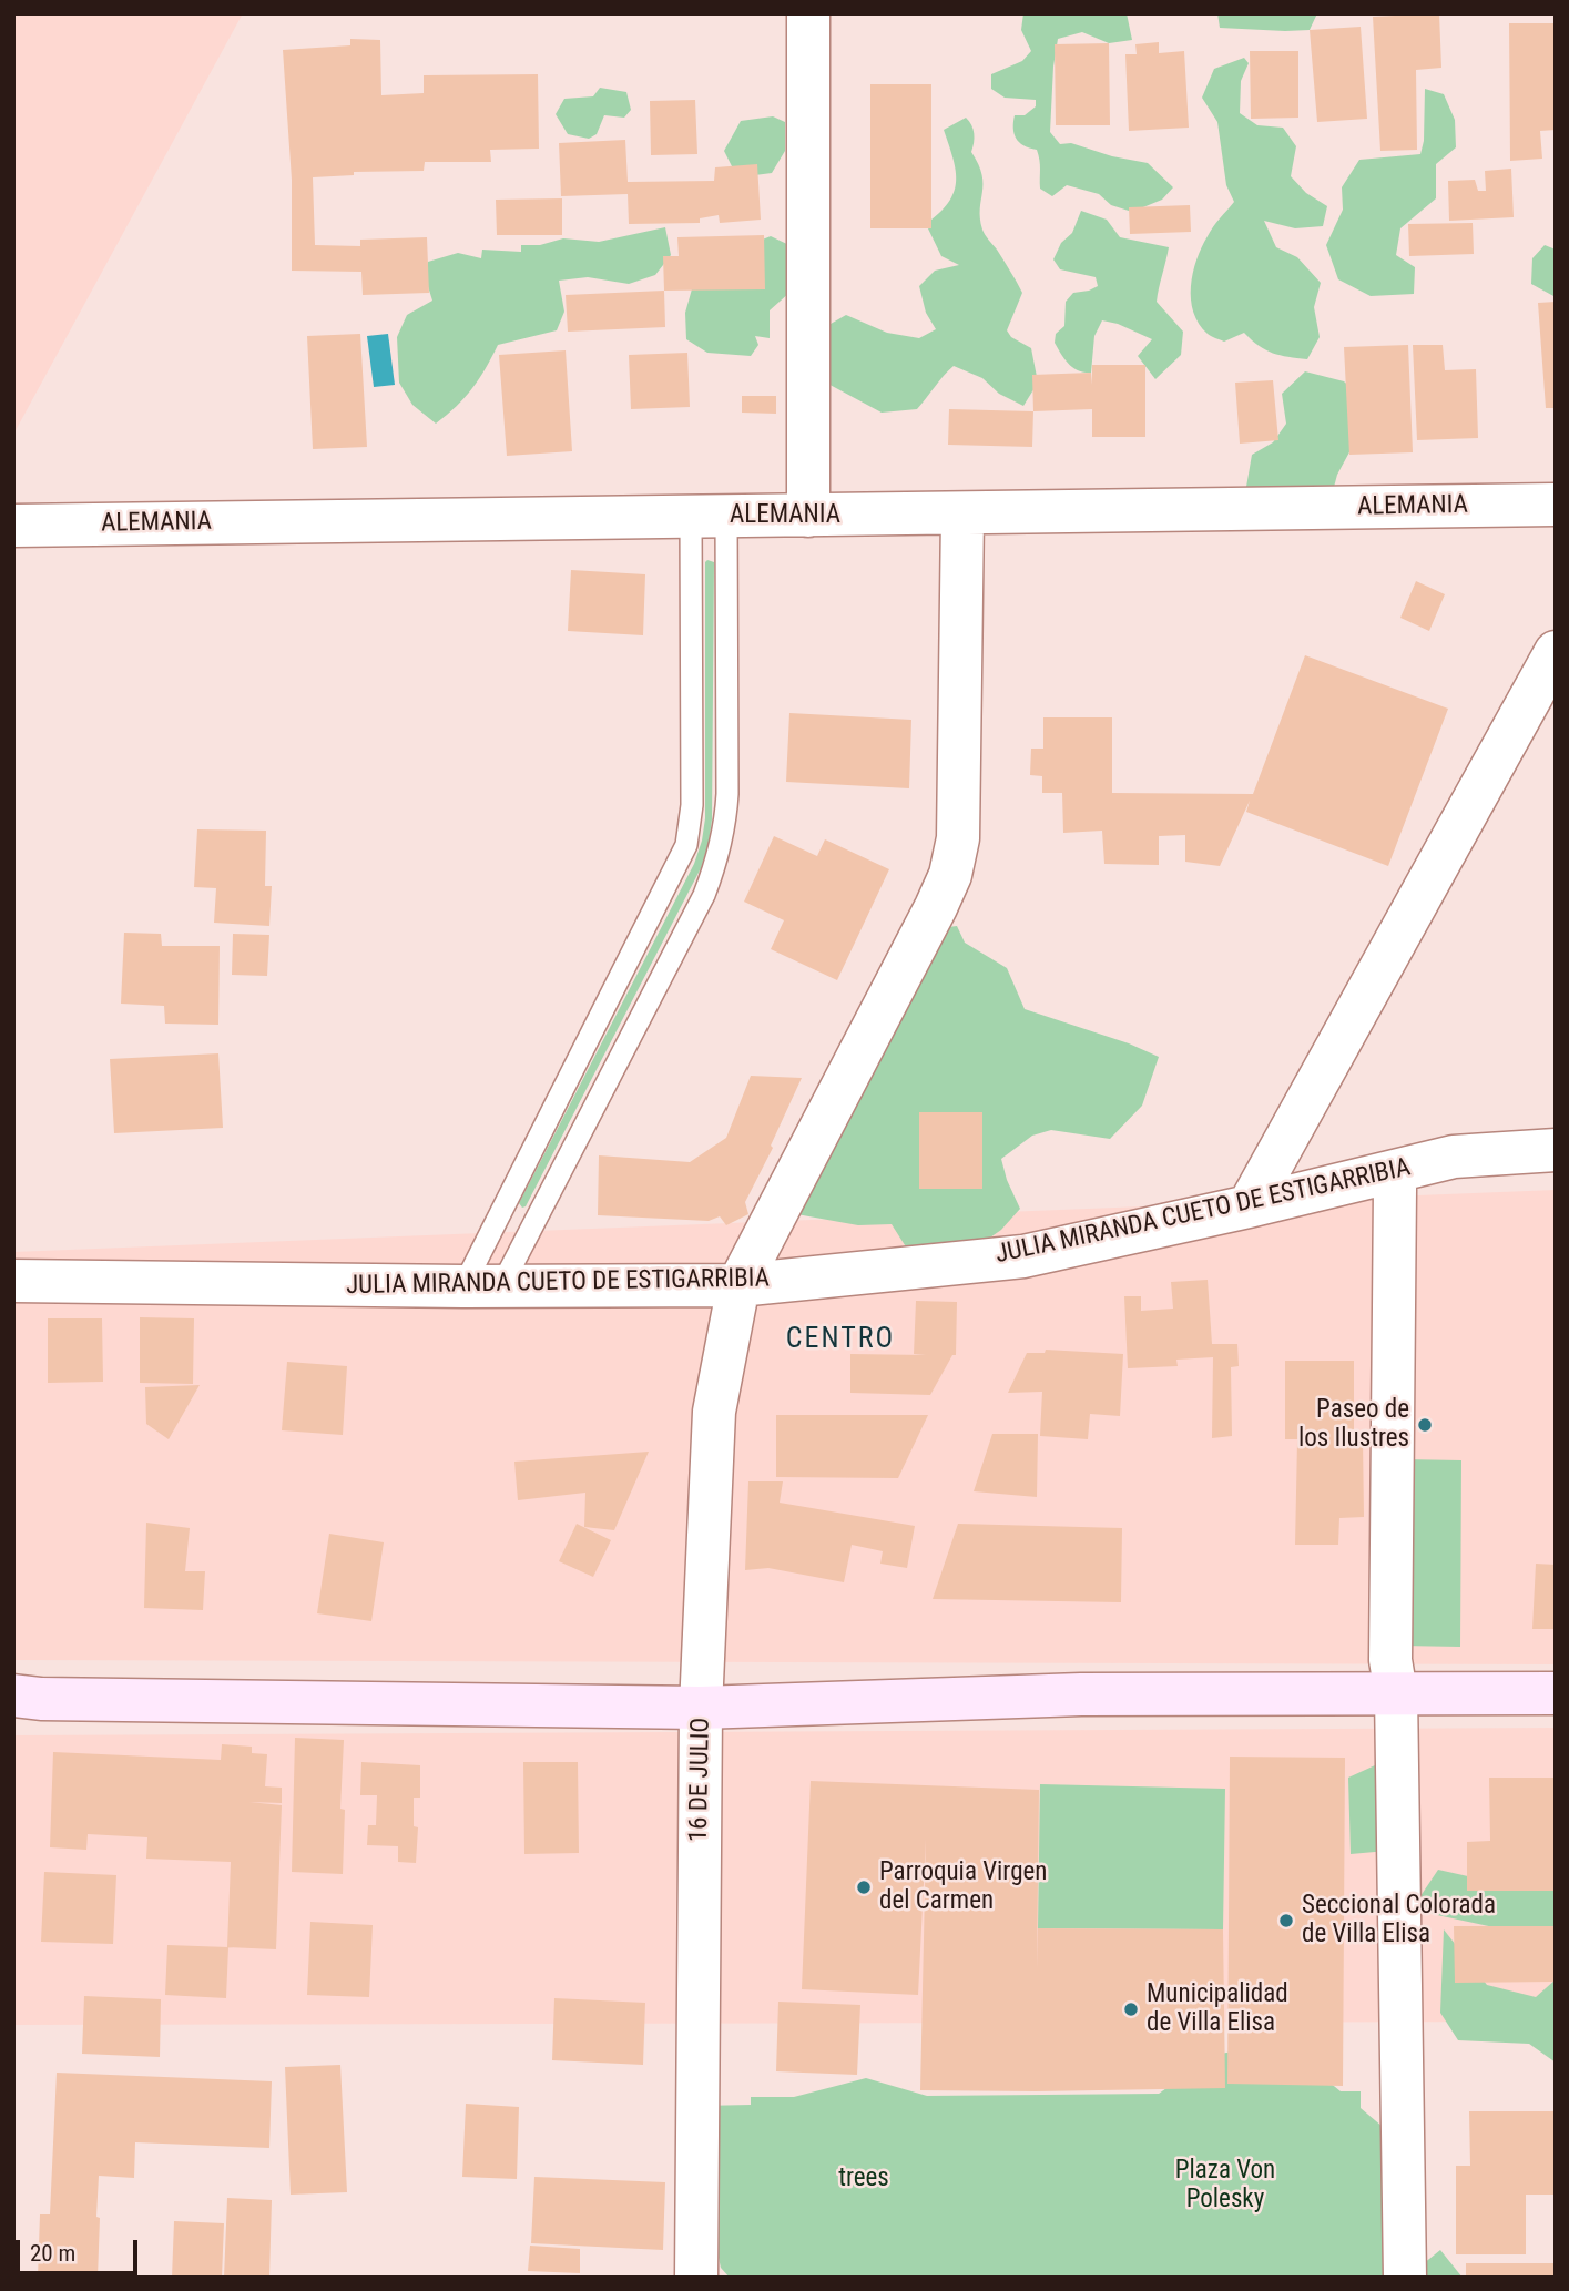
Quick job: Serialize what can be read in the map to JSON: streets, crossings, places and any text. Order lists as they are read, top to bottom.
{
  "streets": {
    "street": ["ALEMANIA", "JULIA MIRANDA CUETO DE ESTIGARRIBIA", "16 DE JULIO"]
  },
  "crossings": [
    ["ALEMANIA", "16 DE JULIO"],
    ["JULIA MIRANDA CUETO DE ESTIGARRIBIA", "16 DE JULIO"]
  ],
  "districts": ["CENTRO"],
  "parks": ["Plaza Von Polesky", "trees"],
  "places": [
    "Paseo de los Ilustres",
    "Parroquia Virgen del Carmen",
    "Seccional Colorada de Villa Elisa",
    "Municipalidad de Villa Elisa"
  ],
  "scale_bar": "20 m"
}
